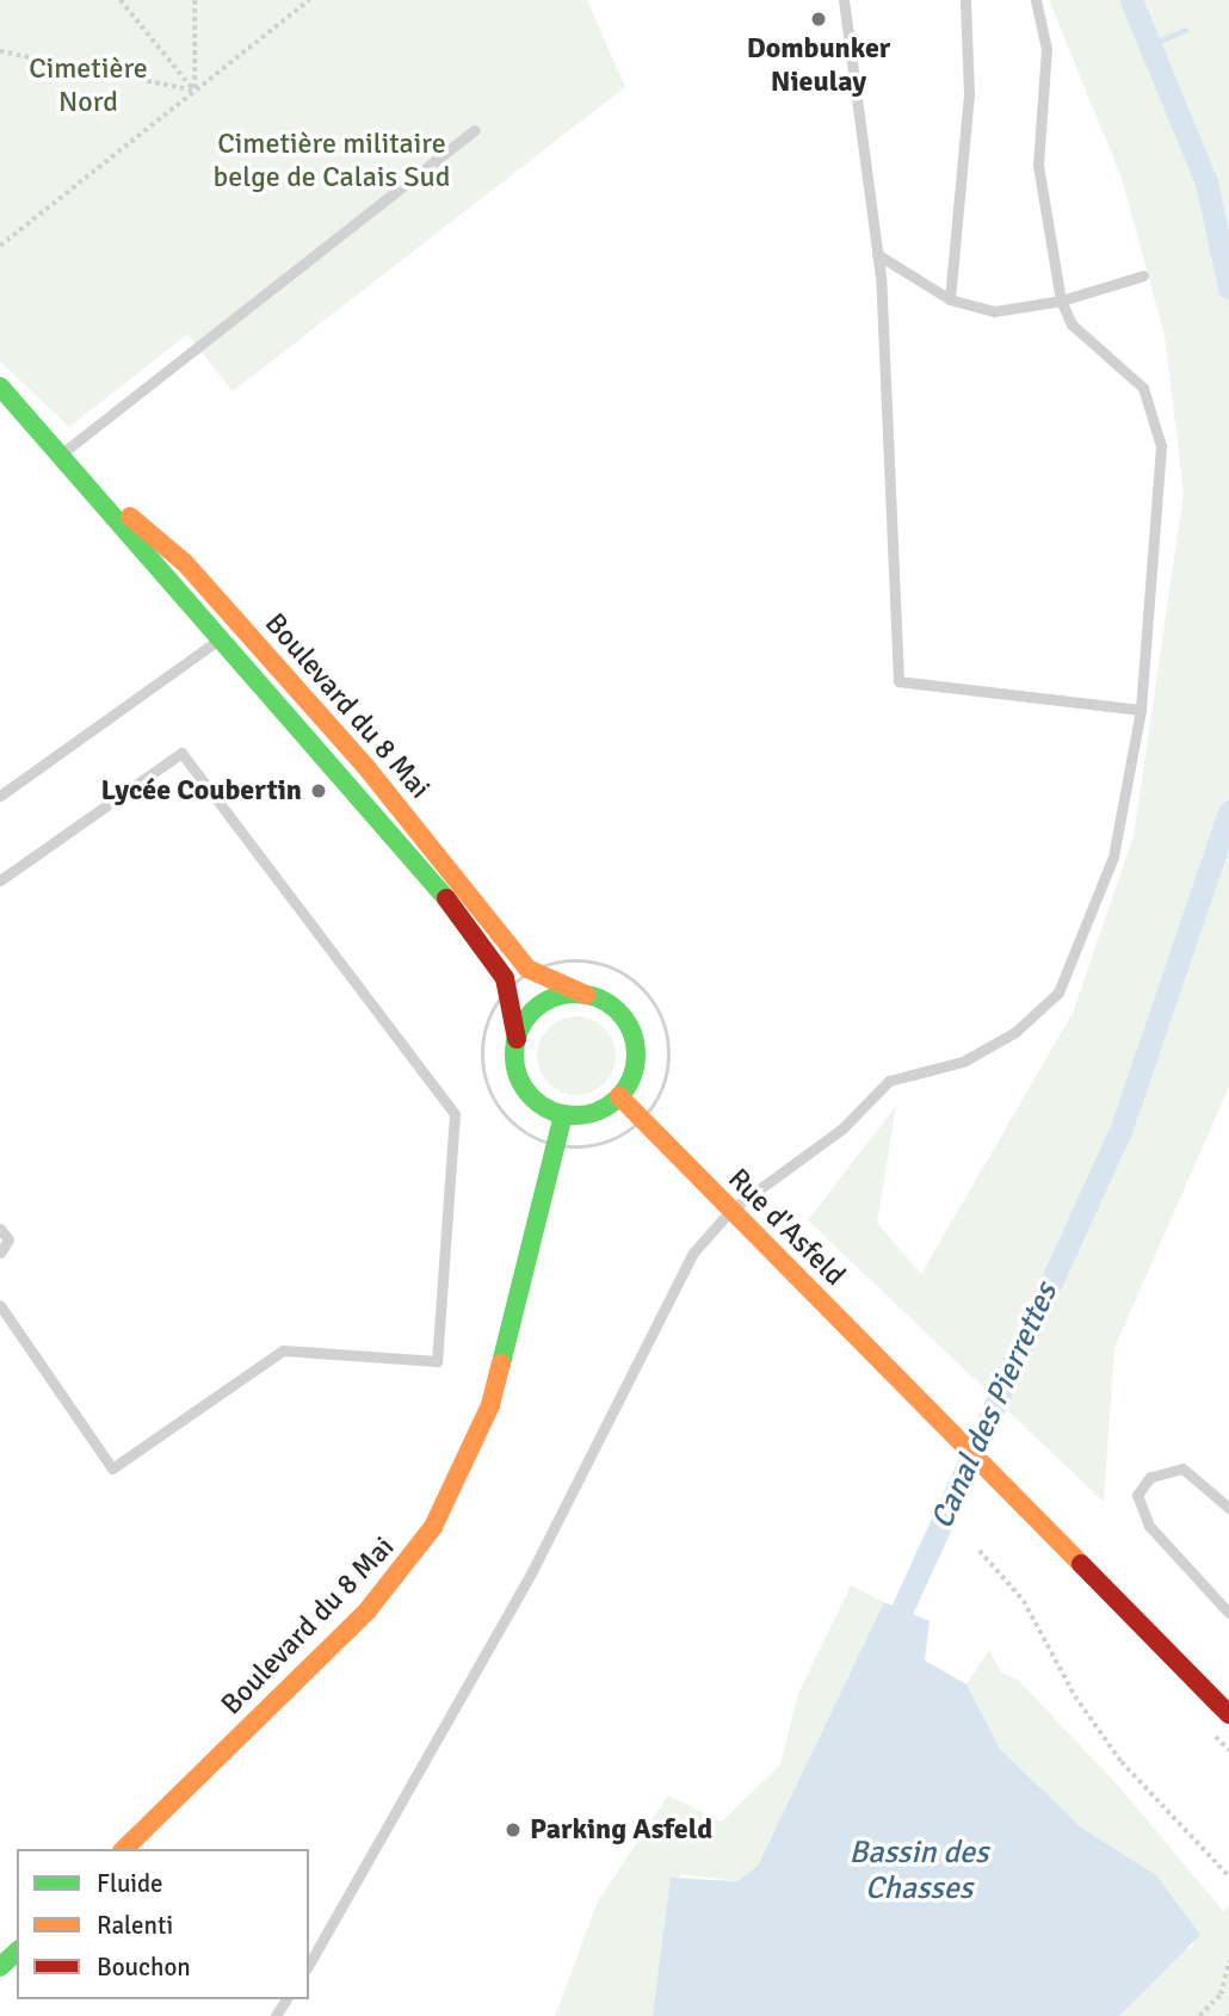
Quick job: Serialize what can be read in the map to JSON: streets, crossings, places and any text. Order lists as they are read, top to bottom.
{
  "streets": {
    "street": ["Boulevard du 8 Mai", "Rue d'Asfeld"]
  },
  "crossings": [
    ["Boulevard du 8 Mai", "Rue d'Asfeld"]
  ],
  "water": ["Canal des Pierrettes", "Bassin des Chasses"],
  "parks": ["Cimetière Nord", "Cimetière militaire belge de Calais Sud"],
  "places": ["Dombunker Nieulay", "Lycée Coubertin", "Parking Asfeld"],
  "legend": ["Fluide", "Ralenti", "Bouchon"]
}
